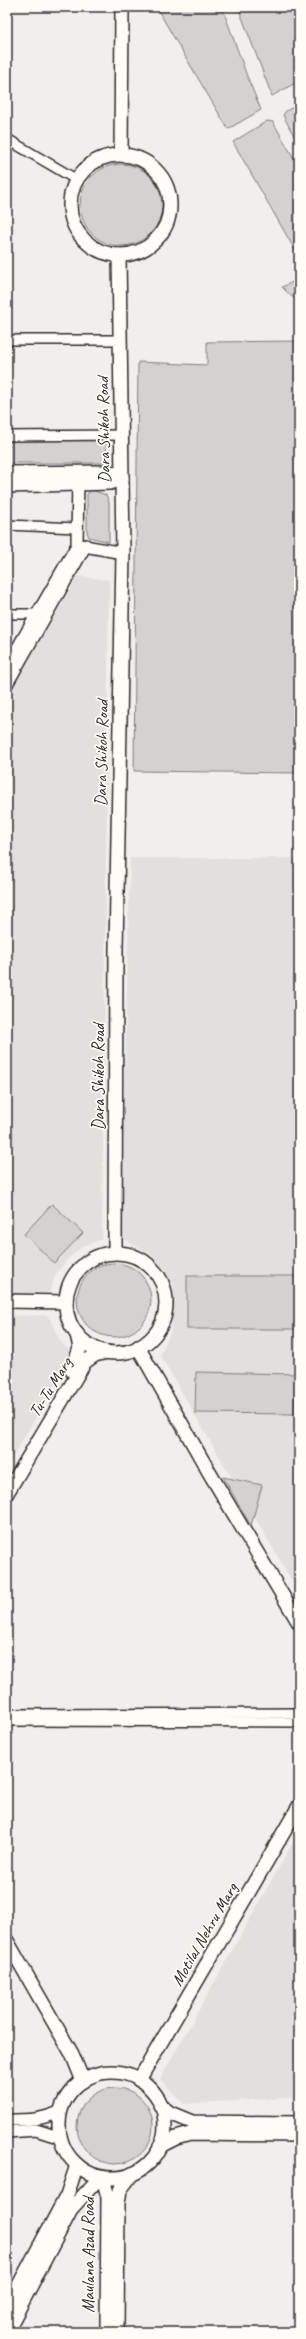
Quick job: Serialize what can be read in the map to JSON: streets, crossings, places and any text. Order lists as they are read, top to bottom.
{
  "streets": {
    "main road": [
      "Dara Shikoh Road",
      "Tu-Tu Marg",
      "Motilal Nehru Marg",
      "Maulana Azad Road"
    ]
  },
  "crossings": [
    ["Dara Shikoh Road", "Tu-Tu Marg"],
    ["Motilal Nehru Marg", "Maulana Azad Road"]
  ]
}
